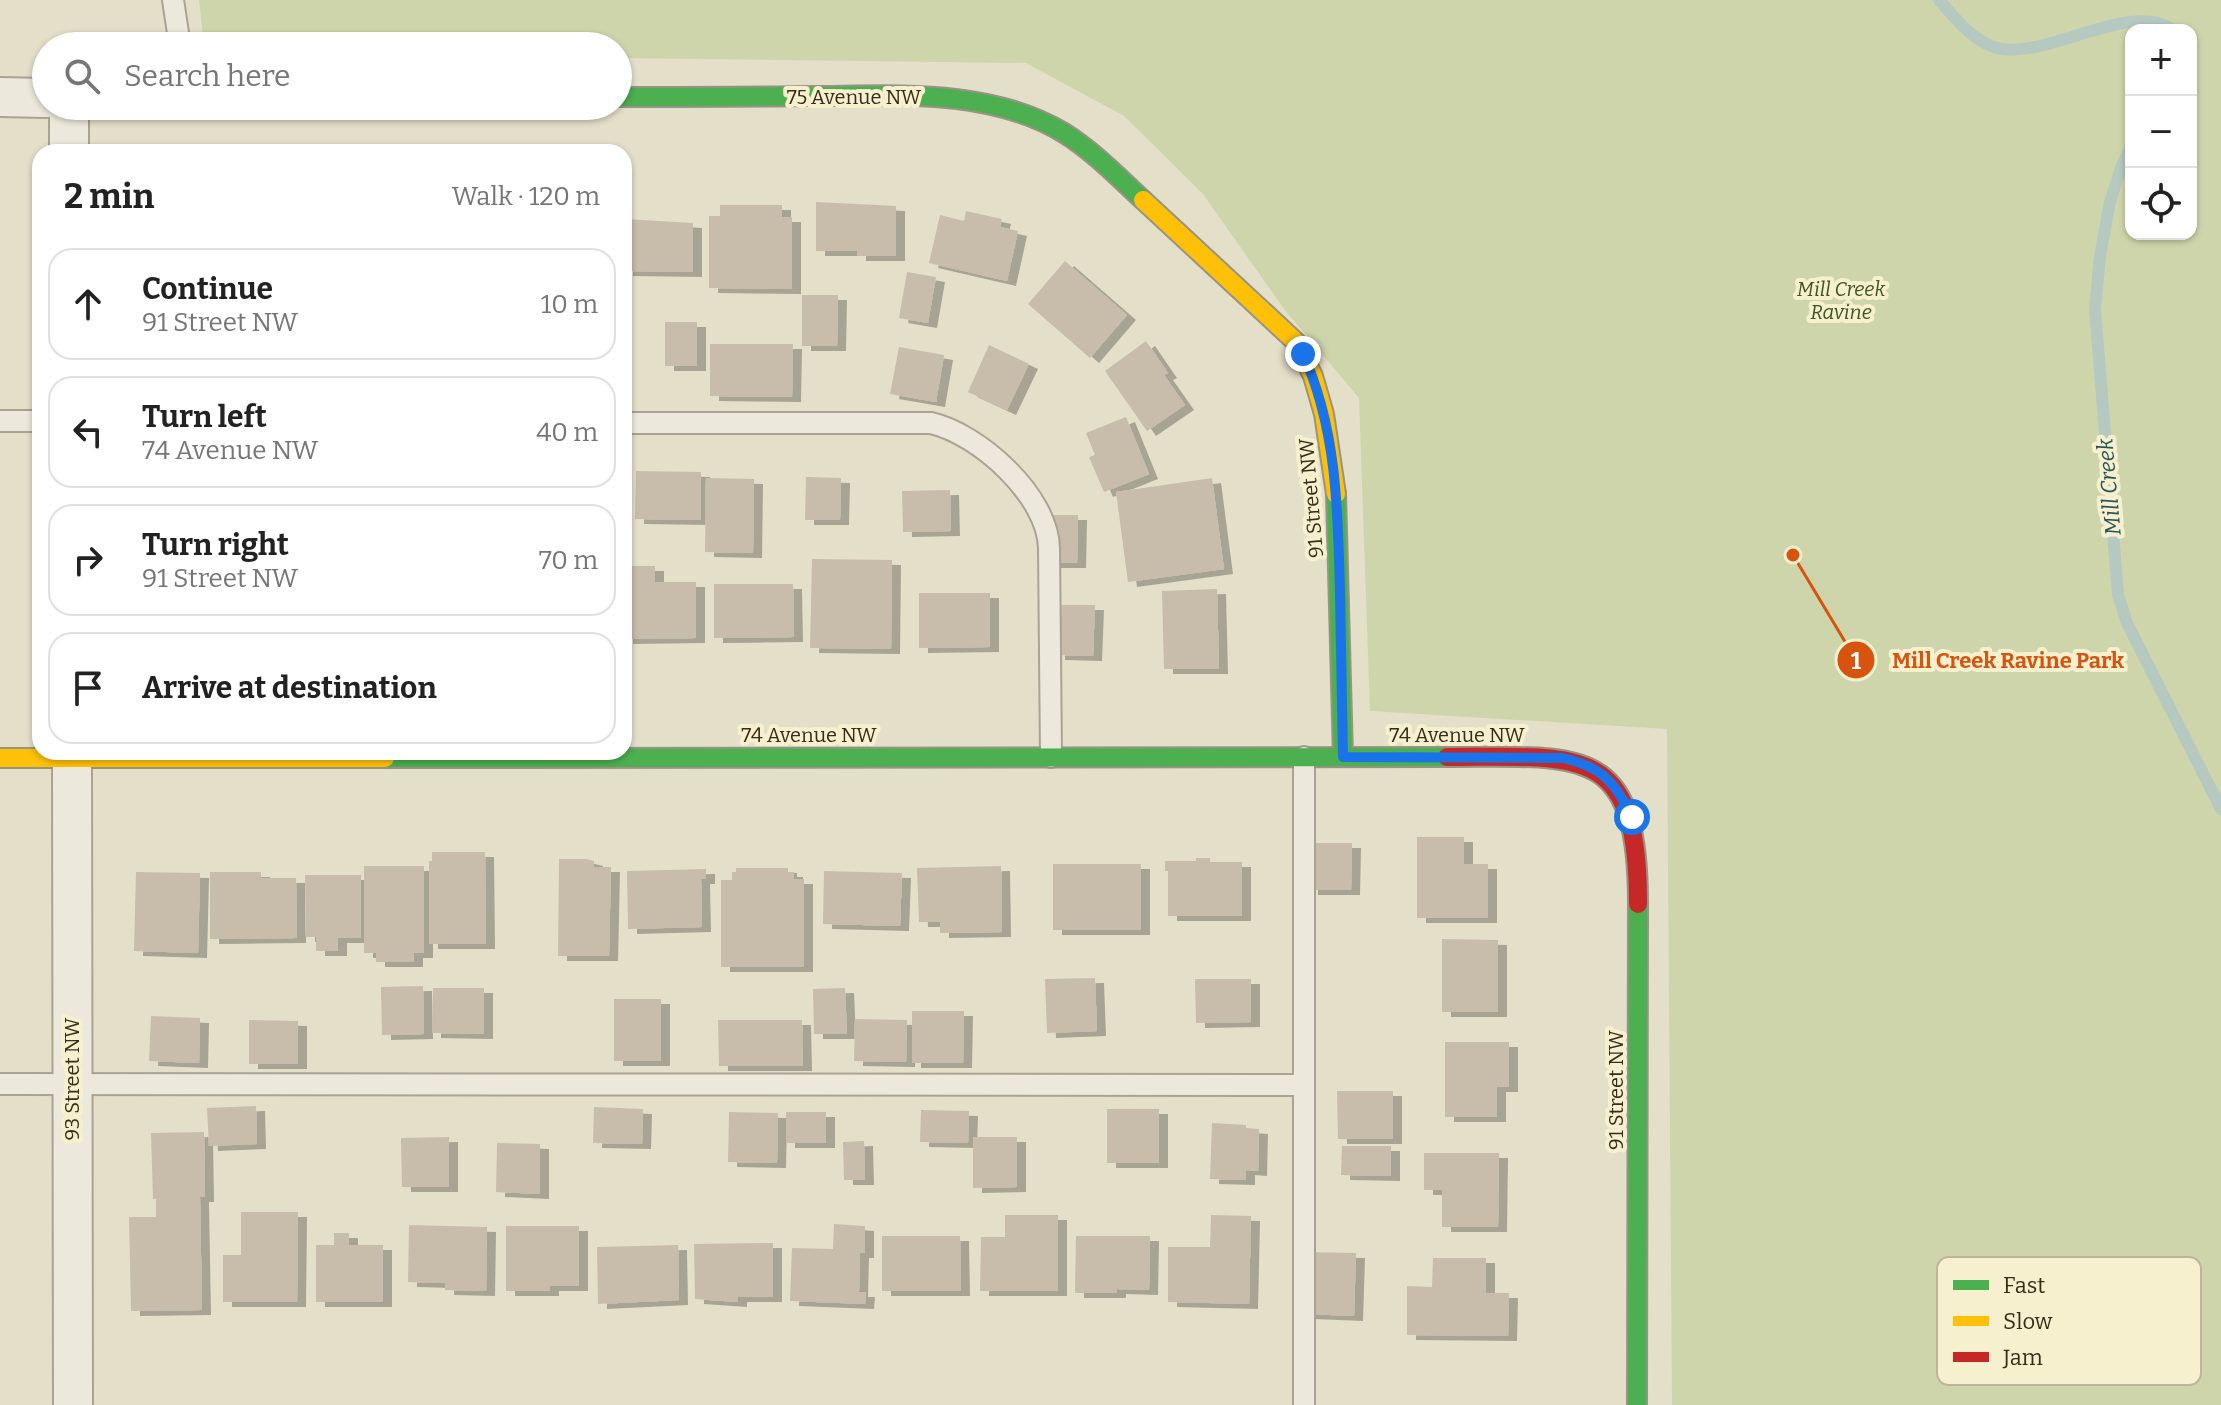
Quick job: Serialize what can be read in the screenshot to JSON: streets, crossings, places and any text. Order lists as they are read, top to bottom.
{
  "streets": {
    "street": [
      "75 Avenue NW",
      "91 Street NW",
      "74 Avenue NW",
      "93 Street NW"
    ]
  },
  "crossings": [
    ["75 Avenue NW", "91 Street NW"],
    ["91 Street NW", "74 Avenue NW"]
  ],
  "water": ["Mill Creek"],
  "parks": ["Mill Creek Ravine"],
  "places": ["Mill Creek Ravine Park"],
  "legend": ["Fast", "Slow", "Jam"],
  "page": {
    "map_buttons": ["+", "−"],
    "search": "Search here",
    "heading": ["2 min", "Walk · 120 m"],
    "list": [
      ["Continue", "91 Street NW", "10 m"],
      ["Turn left", "74 Avenue NW", "40 m"],
      ["Turn right", "91 Street NW", "70 m"],
      "Arrive at destination"
    ]
  }
}
